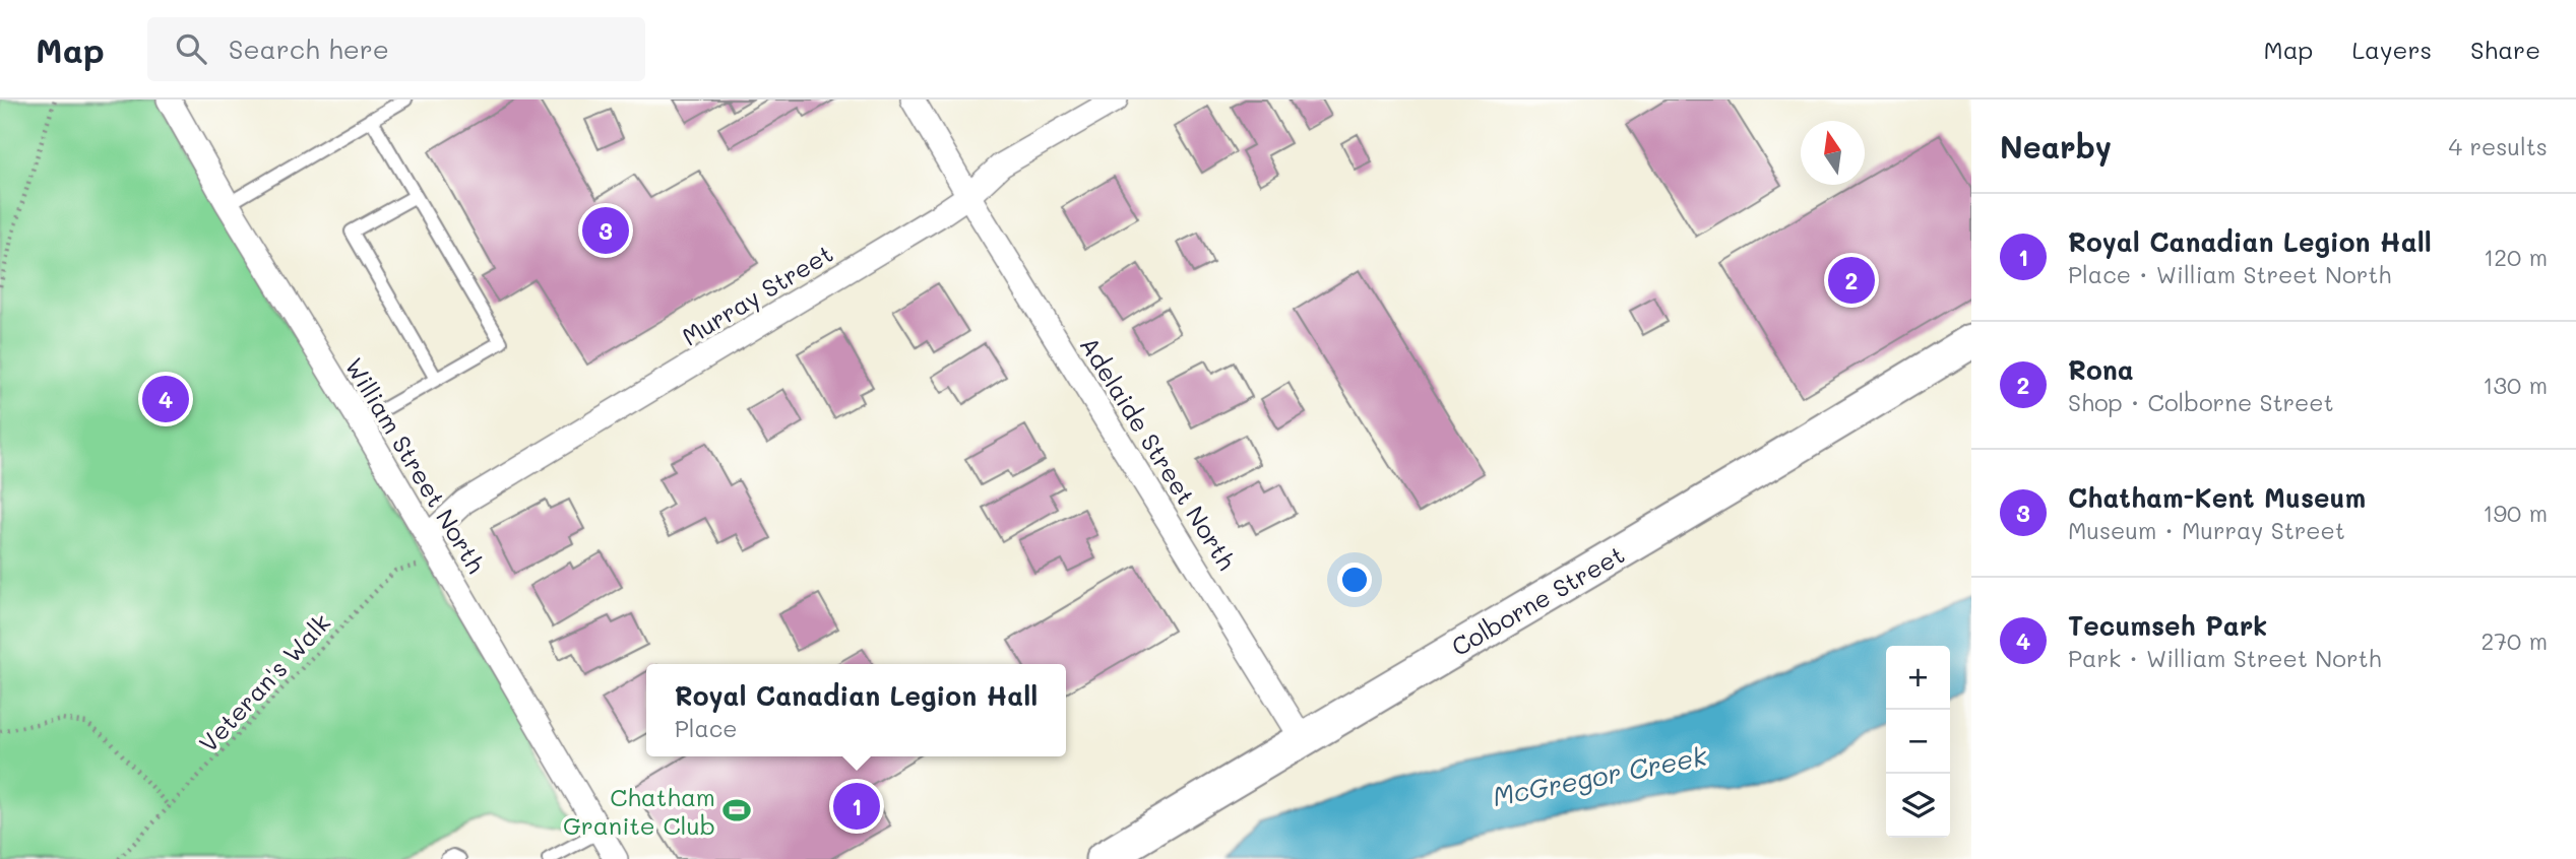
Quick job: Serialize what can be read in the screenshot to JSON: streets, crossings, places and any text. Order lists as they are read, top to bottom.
{
  "streets": {
    "street": [
      "Murray Street",
      "Adelaide Street North",
      "William Street North",
      "Colborne Street"
    ],
    "path": ["Veteran's Walk"]
  },
  "crossings": [
    ["Murray Street", "Adelaide Street North"],
    ["Murray Street", "William Street North"],
    ["Murray Street", "Veteran's Walk"],
    ["Adelaide Street North", "Colborne Street"],
    ["William Street North", "Veteran's Walk"]
  ],
  "water": ["McGregor Creek"],
  "places": {
    "sports": ["Chatham Granite Club"]
  },
  "north": "top",
  "page": {
    "header": "Map",
    "search": "Search here",
    "nav": ["Map", "Layers", "Share"],
    "heading": ["Nearby", "4 results"],
    "list": [
      {
        "mark": "1",
        "name": "Royal Canadian Legion Hall",
        "note": "Place · William Street North",
        "value": "120 m"
      },
      {
        "mark": "2",
        "name": "Rona",
        "note": "Shop · Colborne Street",
        "value": "130 m"
      },
      {
        "mark": "3",
        "name": "Chatham-Kent Museum",
        "note": "Museum · Murray Street",
        "value": "190 m"
      },
      {
        "mark": "4",
        "name": "Tecumseh Park",
        "note": "Park · William Street North",
        "value": "270 m"
      }
    ],
    "pins": [
      "3",
      "2",
      "4",
      "1"
    ],
    "map_buttons": ["+", "−"],
    "popup": ["Royal Canadian Legion Hall", "Place"]
  }
}
